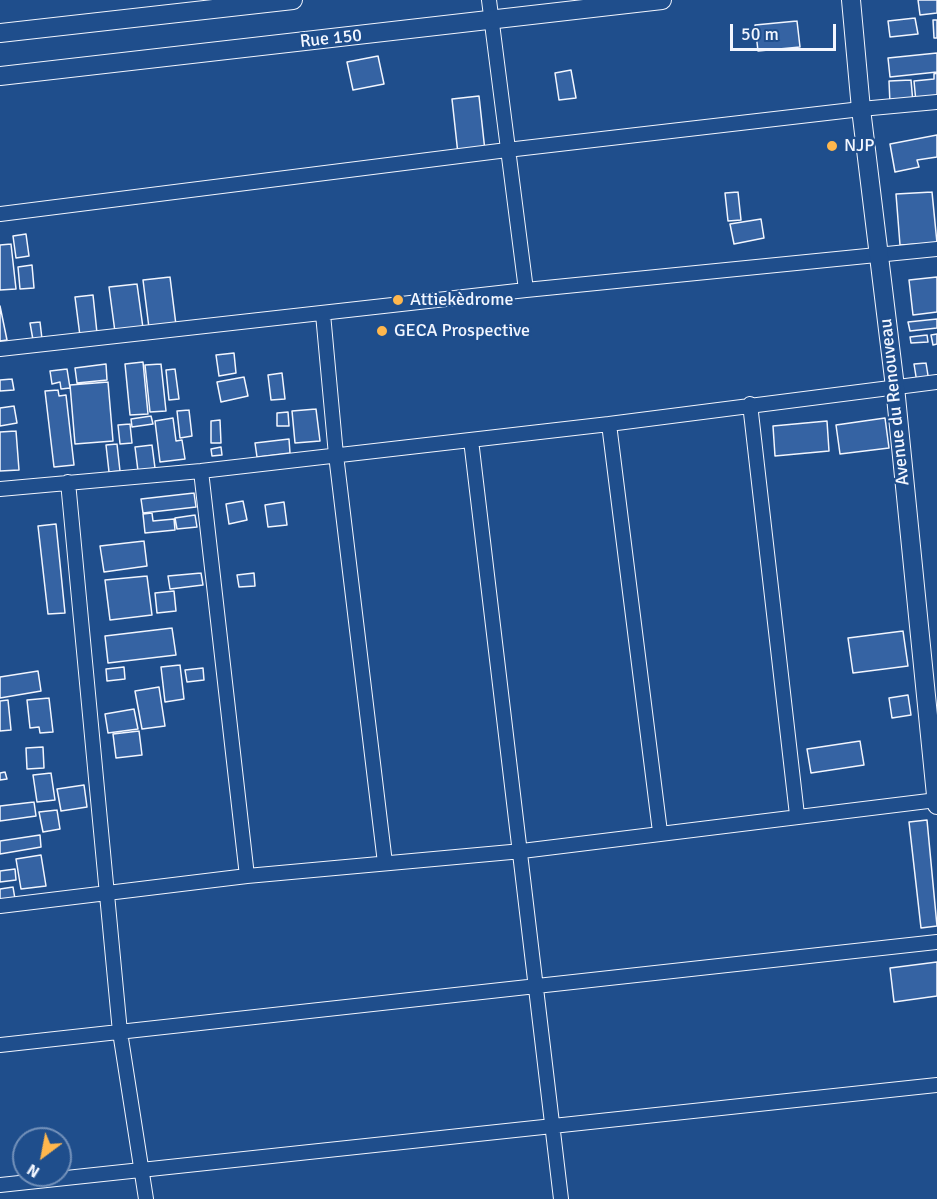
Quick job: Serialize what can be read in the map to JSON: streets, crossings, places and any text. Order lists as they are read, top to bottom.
{
  "streets": {
    "main road": ["Rue 150", "Avenue du Renouveau"]
  },
  "places": ["NJP", "Attiekèdrome", "GECA Prospective"],
  "scale_bar": "50 m",
  "north": "bottom left"
}
